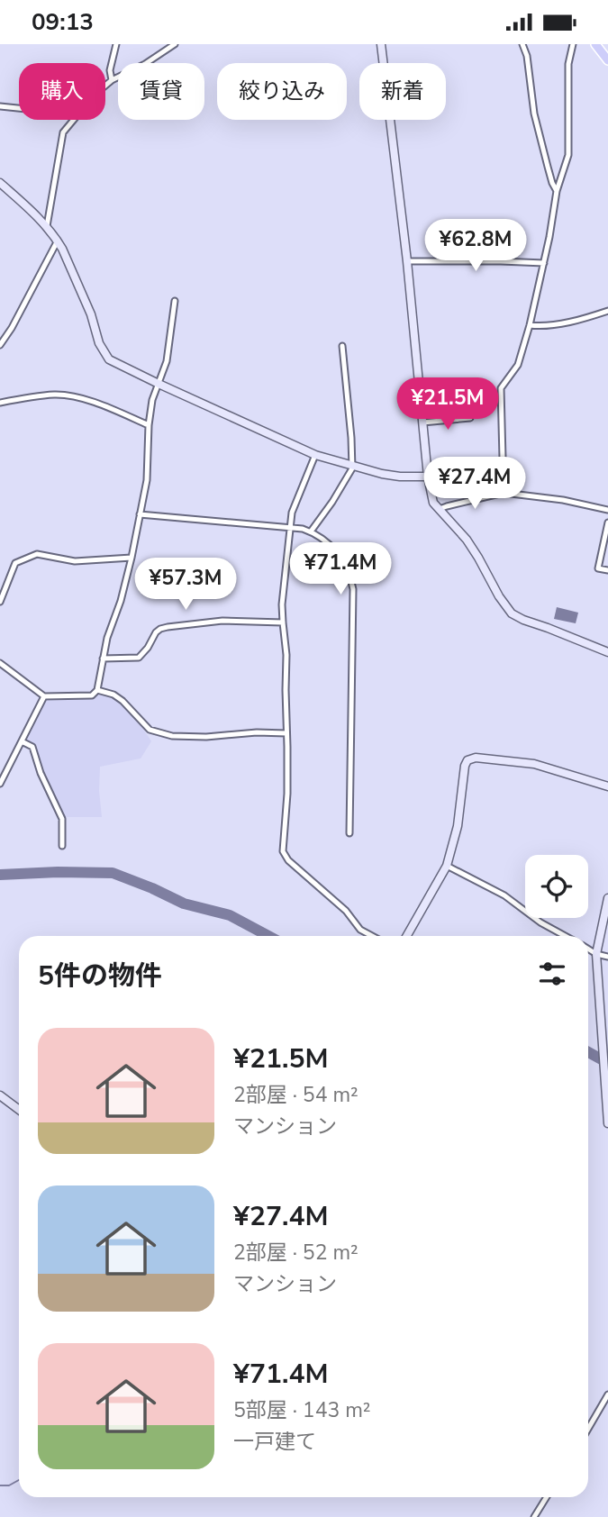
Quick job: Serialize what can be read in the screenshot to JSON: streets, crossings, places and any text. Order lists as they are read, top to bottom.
{
  "page": {
    "status": "09:13",
    "chip": [
      "購入",
      "賃貸",
      "絞り込み",
      "新着"
    ],
    "price": [
      "¥62.8M",
      "¥21.5M",
      "¥27.4M",
      "¥71.4M",
      "¥57.3M"
    ],
    "heading": "5件の物件",
    "list": [
      {
        "name": "¥21.5M",
        "note": "2部屋 · 54 m² · マンション"
      },
      {
        "name": "¥27.4M",
        "note": "2部屋 · 52 m² · マンション"
      },
      {
        "name": "¥71.4M",
        "note": "5部屋 · 143 m² · 一戸建て"
      }
    ]
  }
}
